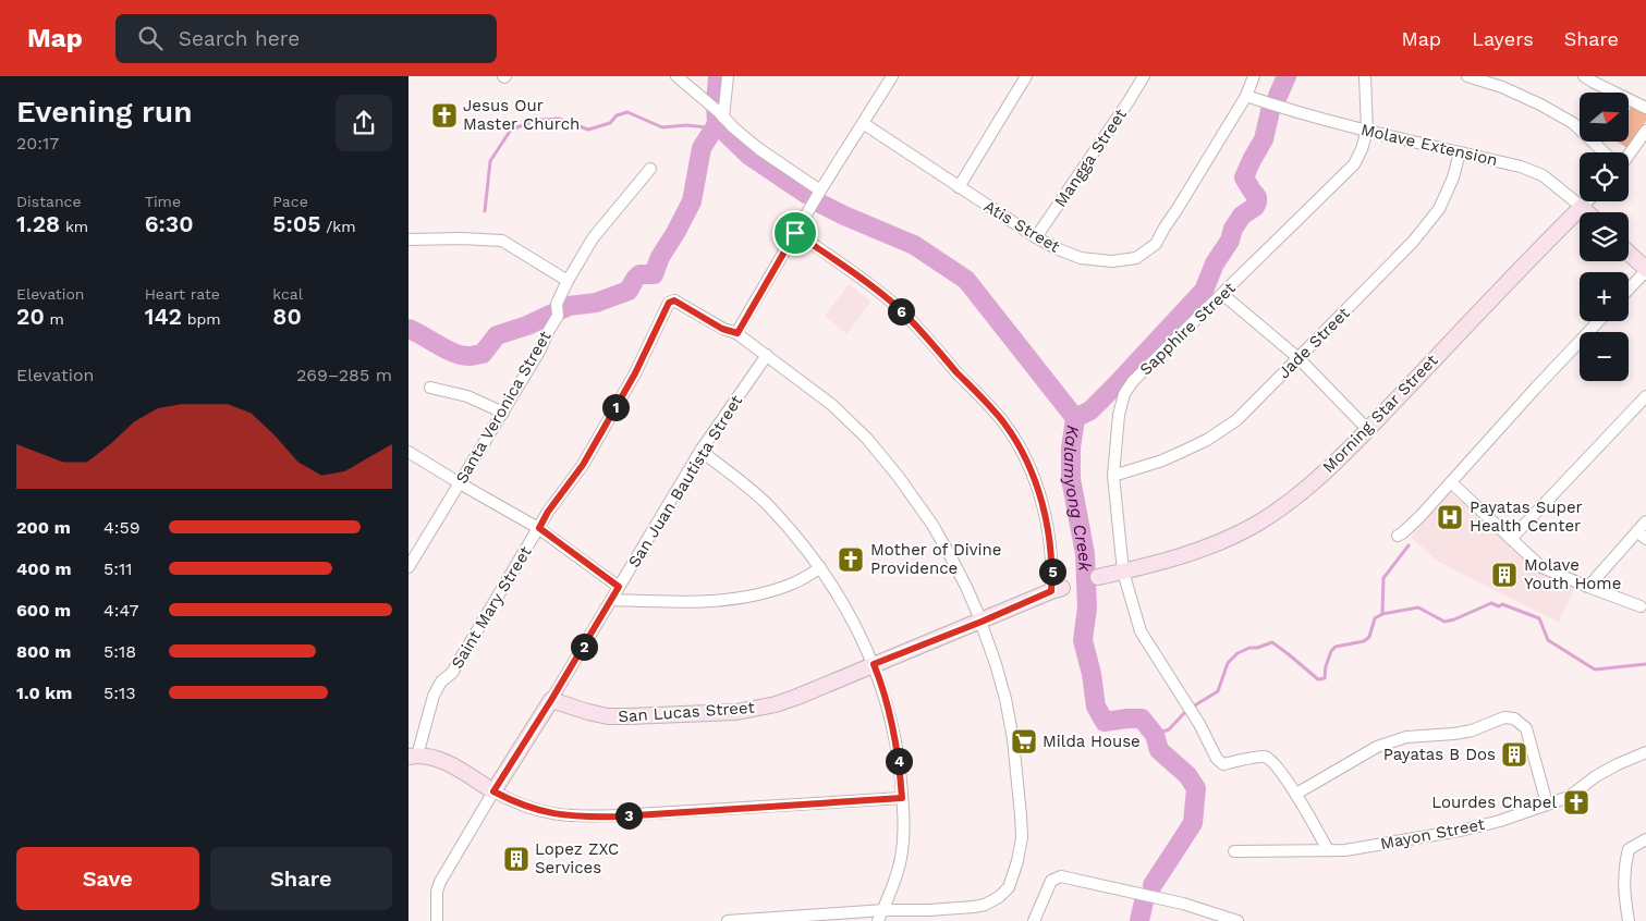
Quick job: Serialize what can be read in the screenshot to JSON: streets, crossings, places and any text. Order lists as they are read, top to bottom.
{
  "streets": {
    "street": [
      "Molave Extension",
      "Mangga Street",
      "Atis Street",
      "Sapphire Street",
      "Jade Street",
      "Santa Veronica Street",
      "Morning Star Street",
      "San Juan Bautista Street",
      "Saint Mary Street",
      "San Lucas Street",
      "Mayon Street"
    ]
  },
  "crossings": [
    ["Molave Extension", "Atis Street"],
    ["Molave Extension", "Sapphire Street"],
    ["Molave Extension", "Jade Street"],
    ["Molave Extension", "Morning Star Street"],
    ["Mangga Street", "Atis Street"],
    ["Sapphire Street", "Jade Street"],
    ["Sapphire Street", "Morning Star Street"],
    ["San Juan Bautista Street", "Saint Mary Street"],
    ["San Juan Bautista Street", "San Lucas Street"],
    ["Saint Mary Street", "San Lucas Street"]
  ],
  "water": ["Kalamyong Creek"],
  "places": {
    "church": ["Jesus Our Master Church", "Mother of Divine Providence", "Lourdes Chapel"],
    "hospital": ["Payatas Super Health Center"],
    "building": ["Molave Youth Home", "Payatas B Dos", "Lopez ZXC Services"],
    "supermarket": ["Milda House"]
  },
  "north": "right",
  "page": {
    "header": "Map",
    "search": "Search here",
    "nav": ["Map", "Layers", "Share"],
    "heading": ["Evening run", "20:17"],
    "map_buttons": ["+", "−"],
    "stats": [
      ["Distance", "1.28 km"],
      ["Time", "6:30"],
      ["Pace", "5:05 /km"],
      ["Elevation", "20 m"],
      ["Heart rate", "142 bpm"],
      ["kcal", "80"]
    ],
    "pins": [
      "6",
      "1",
      "5",
      "2",
      "4",
      "3"
    ],
    "chart": ["Elevation", "269–285 m"],
    "list": [
      {
        "name": "200 m",
        "note": "4:59"
      },
      {
        "name": "400 m",
        "note": "5:11"
      },
      {
        "name": "600 m",
        "note": "4:47"
      },
      {
        "name": "800 m",
        "note": "5:18"
      },
      {
        "name": "1.0 km",
        "note": "5:13"
      }
    ],
    "buttons": ["Save", "Share"]
  }
}
